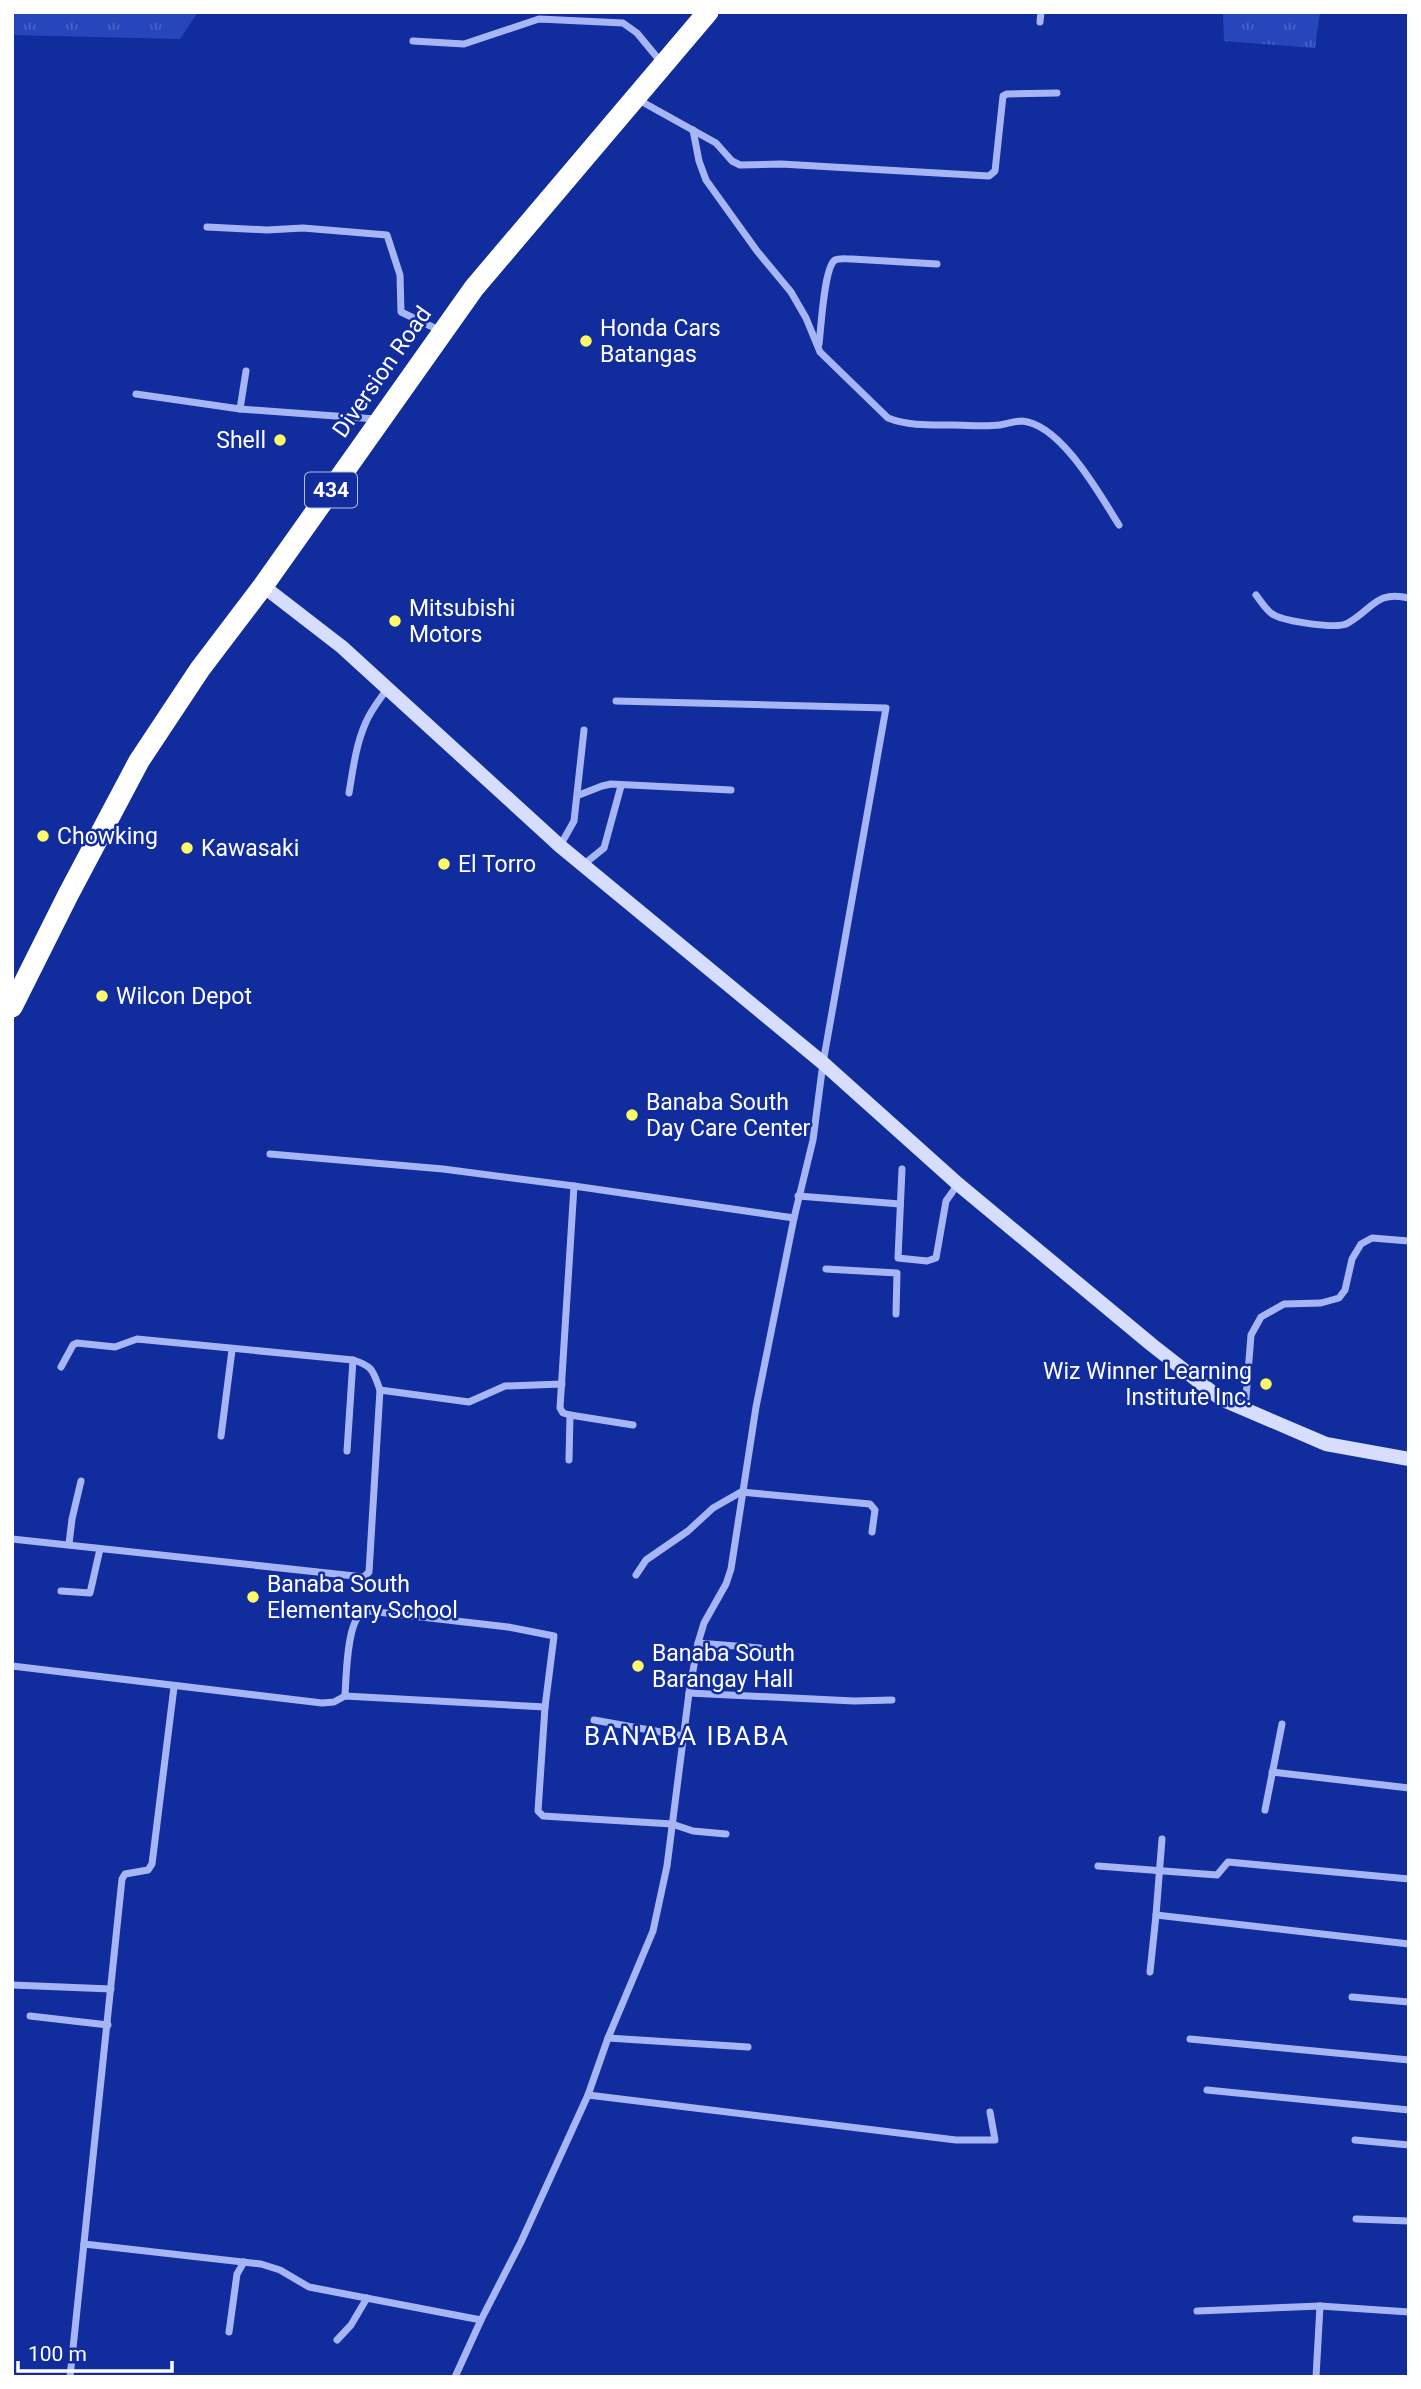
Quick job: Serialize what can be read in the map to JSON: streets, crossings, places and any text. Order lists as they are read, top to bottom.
{
  "streets": {
    "highway": ["Diversion Road", "434"]
  },
  "districts": ["BANABA IBABA"],
  "places": [
    "Honda Cars Batangas",
    "Shell",
    "Mitsubishi Motors",
    "Chowking",
    "Kawasaki",
    "El Torro",
    "Wilcon Depot",
    "Banaba South Day Care Center",
    "Wiz Winner Learning Institute Inc.",
    "Banaba South Elementary School",
    "Banaba South Barangay Hall"
  ],
  "scale_bar": "100 m"
}
